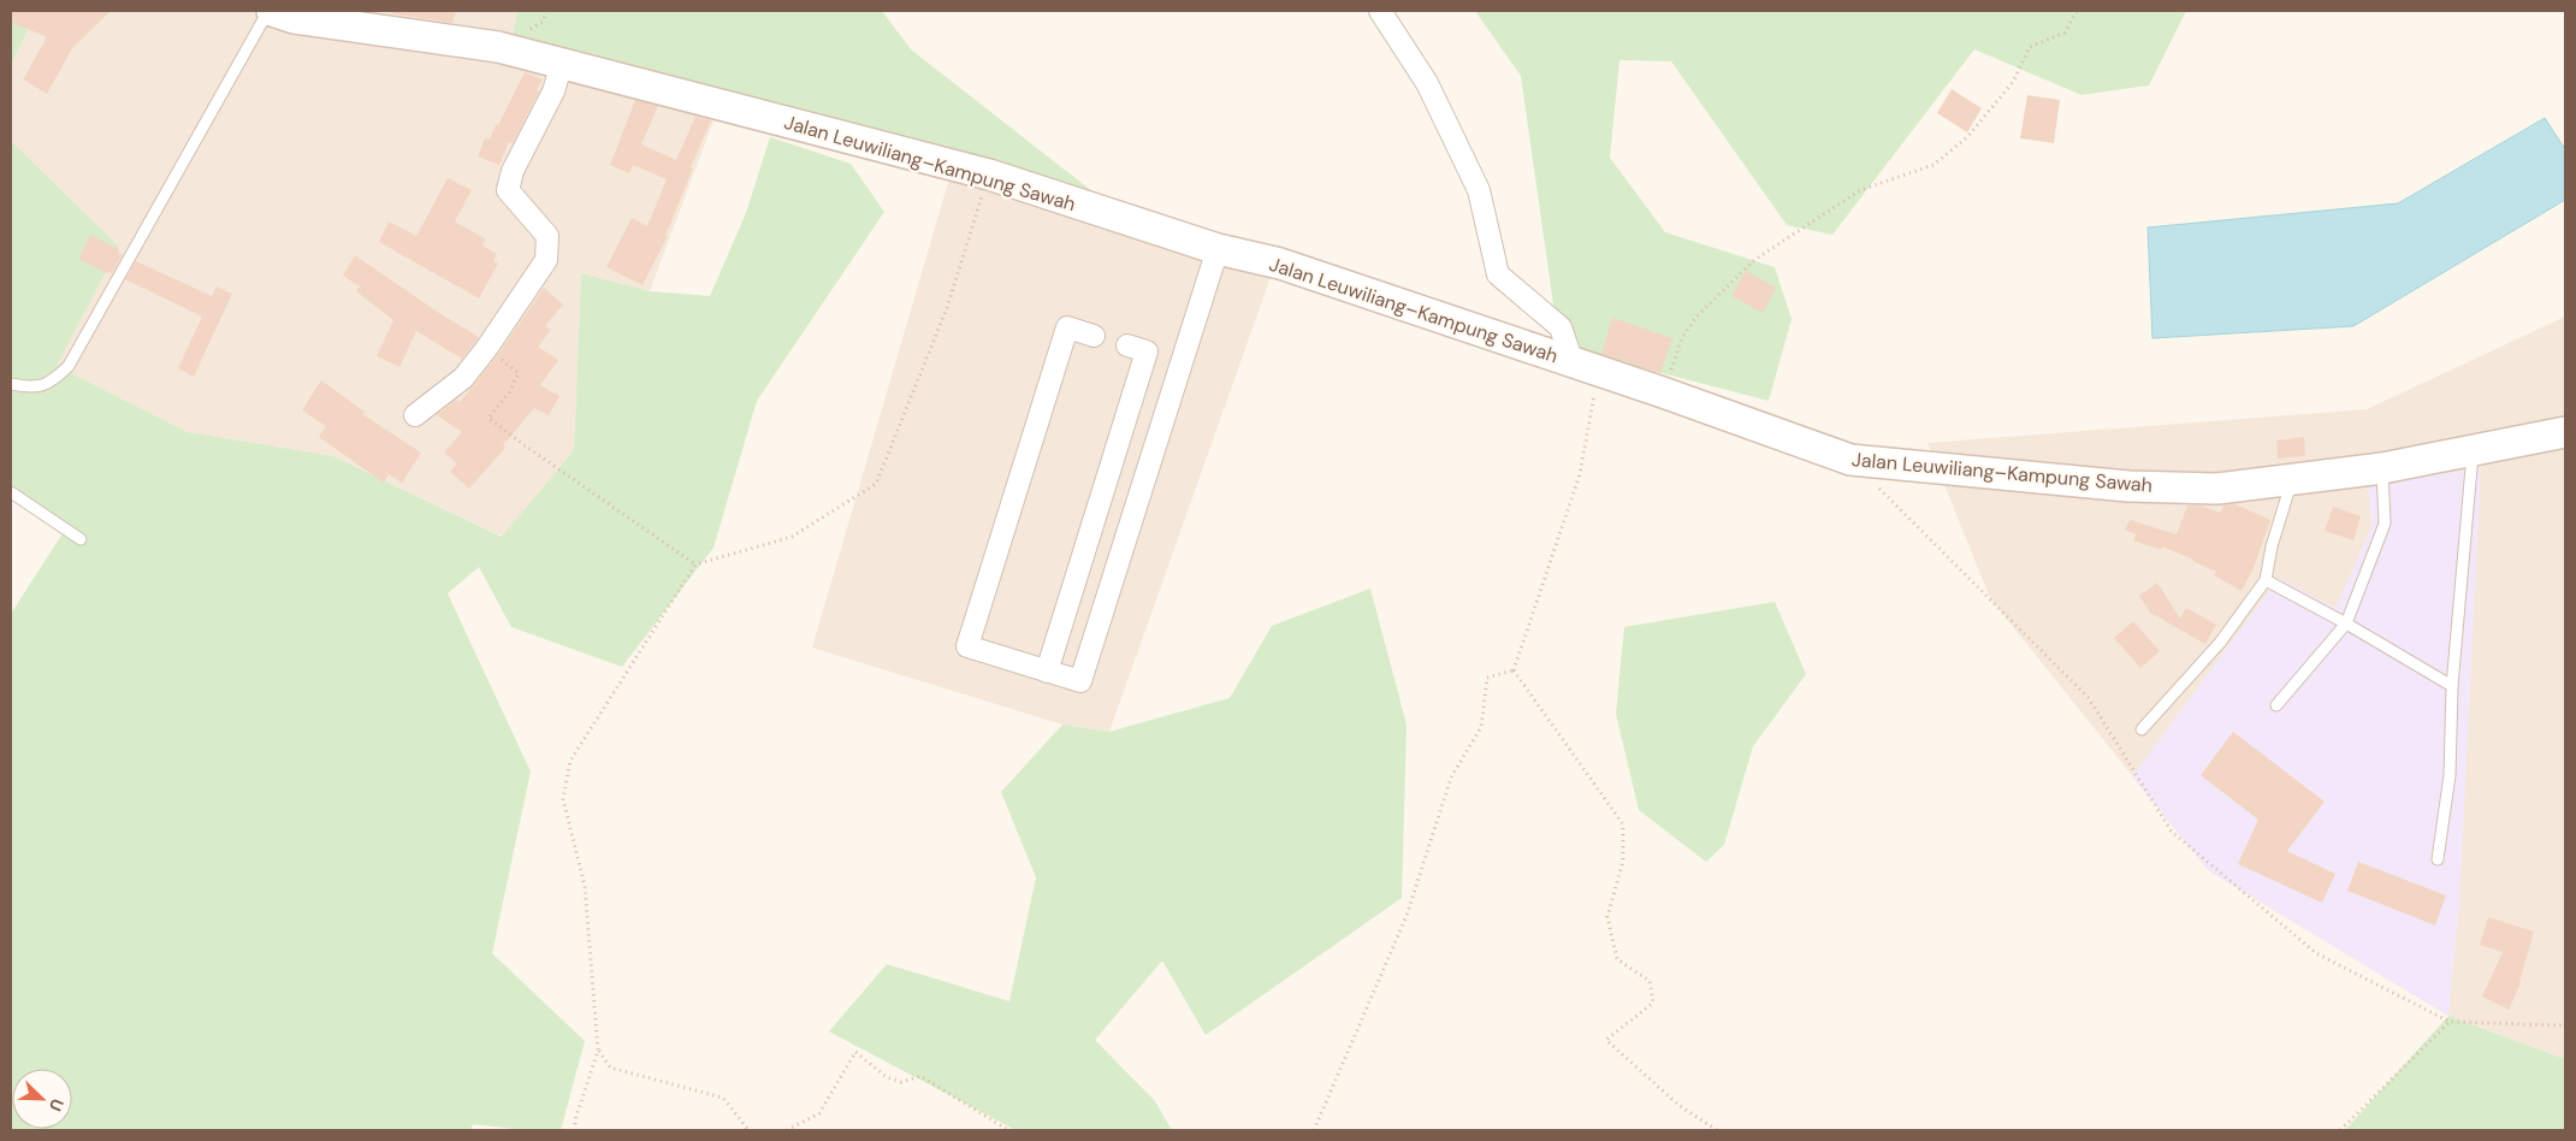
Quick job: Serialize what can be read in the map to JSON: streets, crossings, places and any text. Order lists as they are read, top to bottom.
{
  "streets": {
    "main road": ["Jalan Leuwiliang–Kampung Sawah"]
  },
  "north": "bottom right"
}
